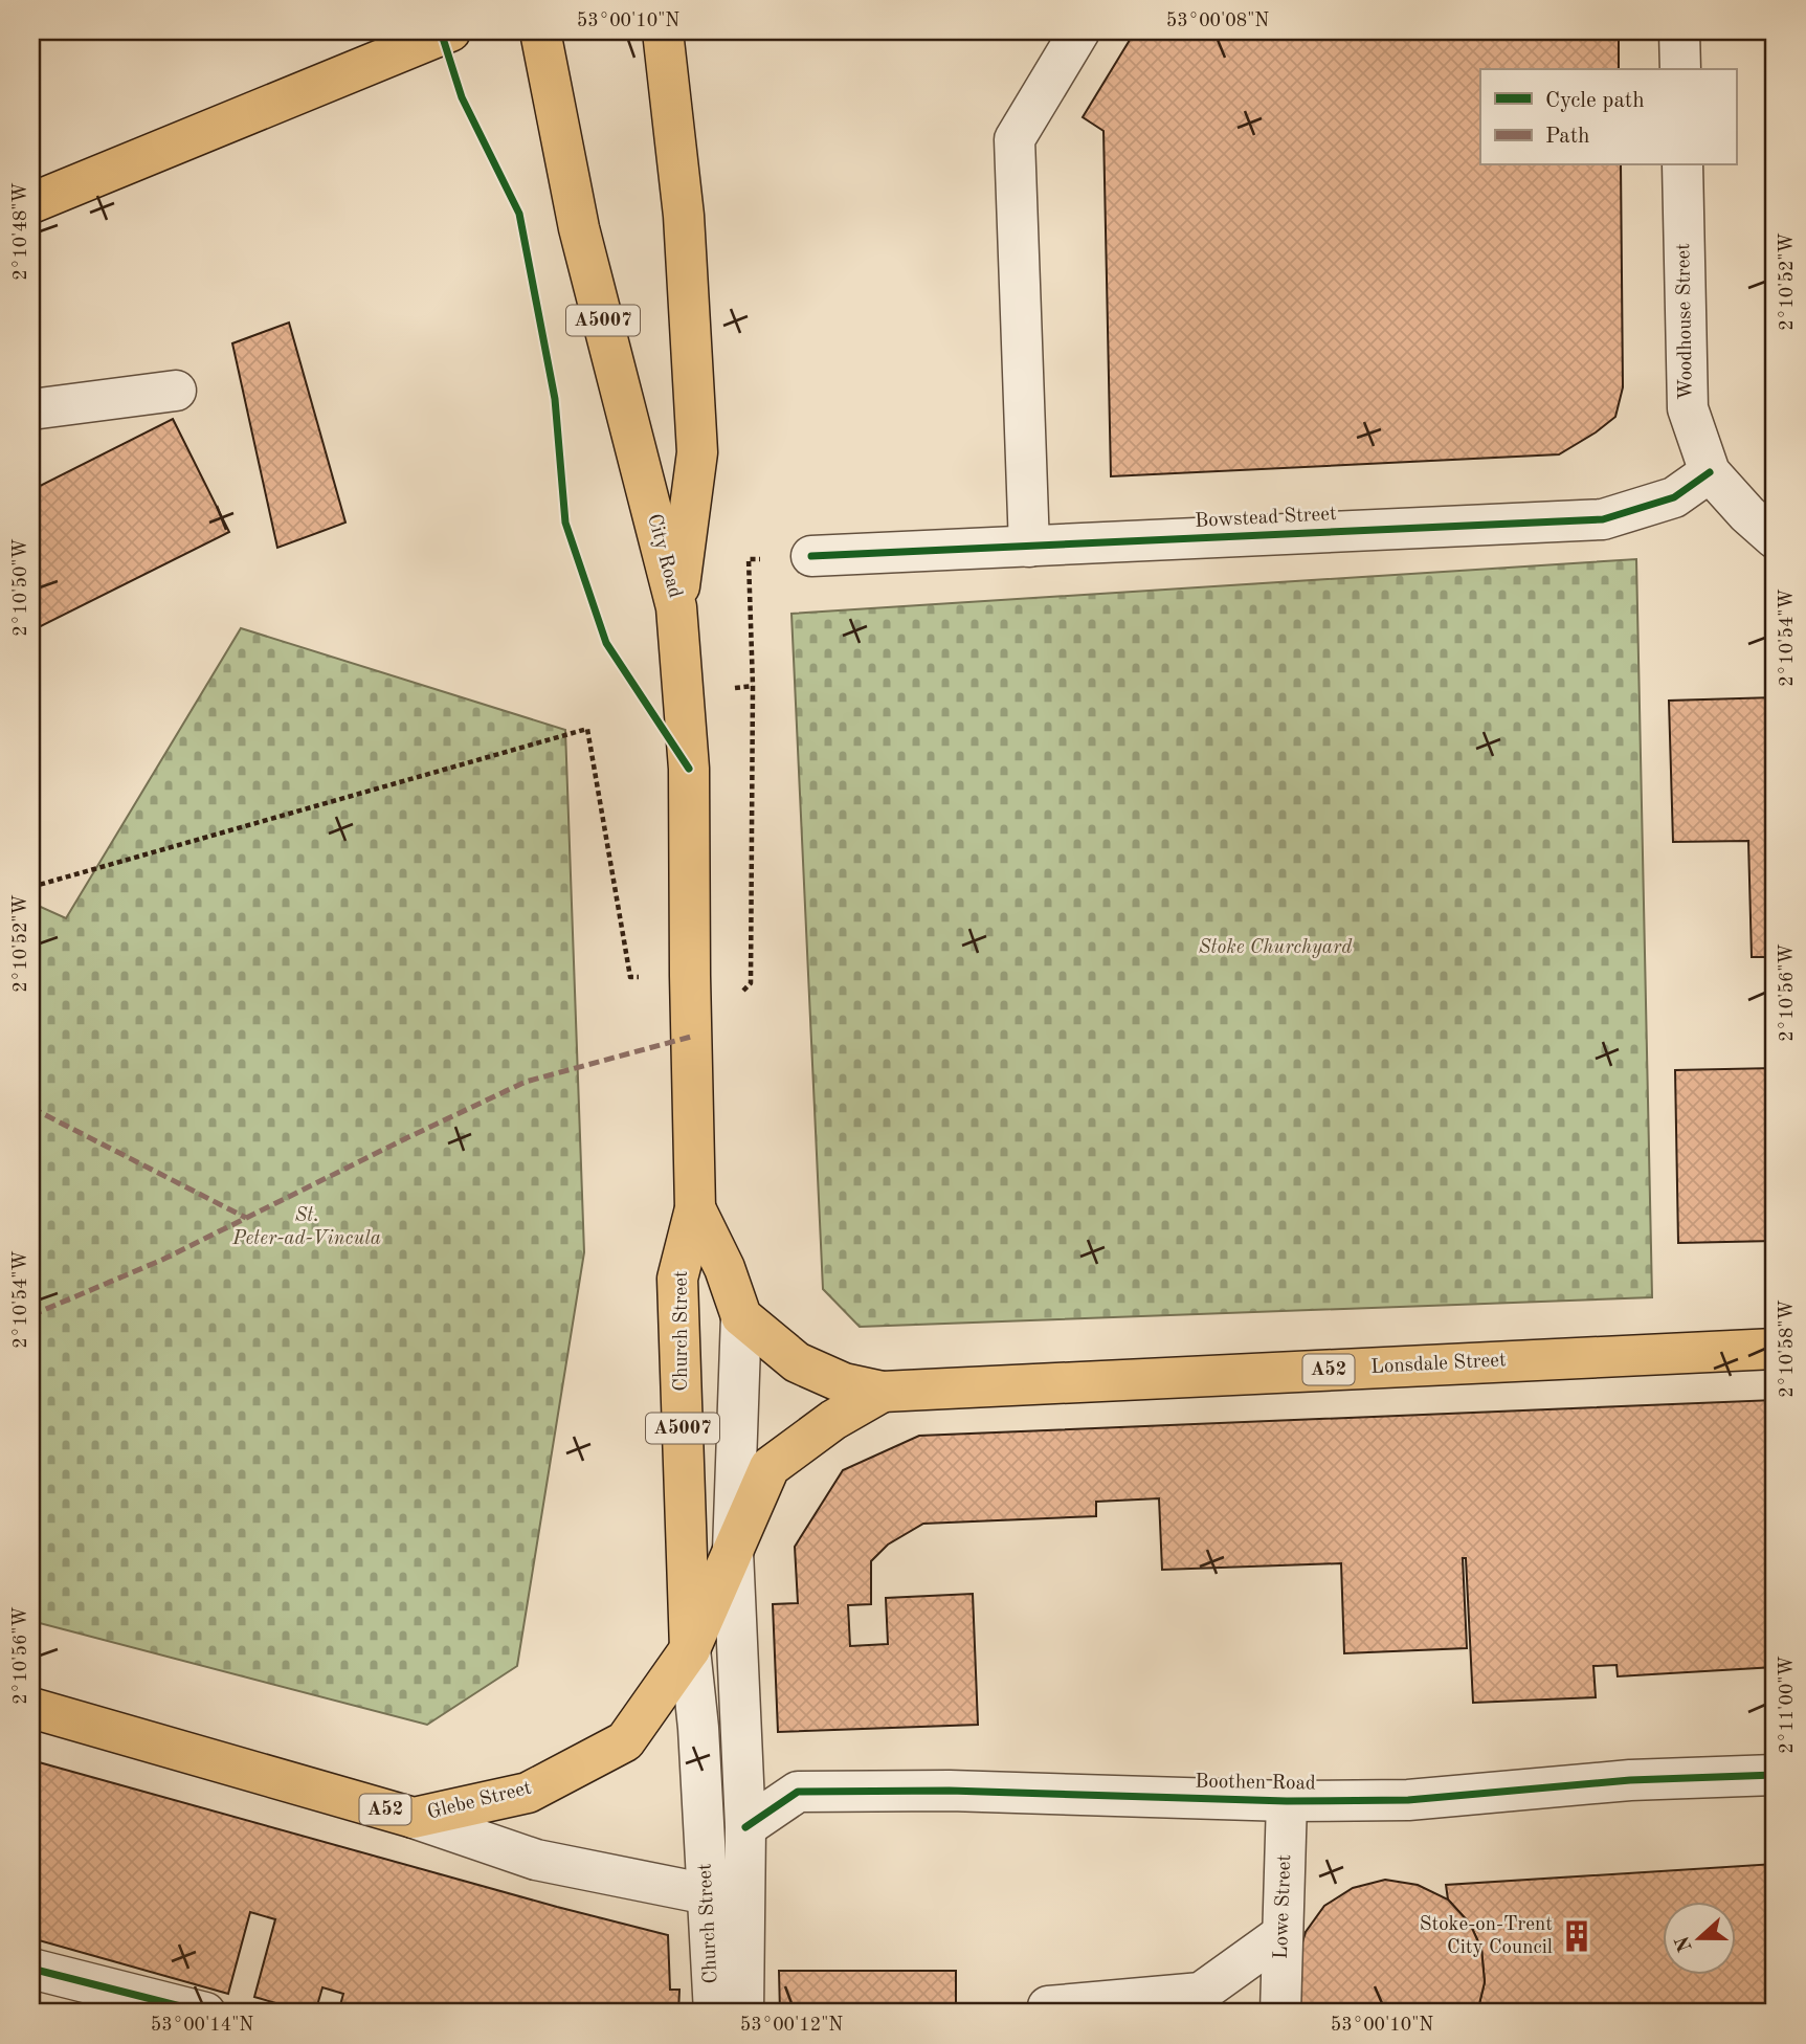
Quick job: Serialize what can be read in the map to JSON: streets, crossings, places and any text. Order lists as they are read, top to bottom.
{
  "streets": {
    "main road": [
      "A5007",
      "City Road",
      "Church Street",
      "Lonsdale Street",
      "A52",
      "Glebe Street"
    ],
    "street": [
      "Woodhouse Street",
      "Bowstead Street",
      "Boothen Road",
      "Lowe Street"
    ]
  },
  "crossings": [
    ["Woodhouse Street", "Bowstead Street"],
    ["City Road", "Church Street"],
    ["Church Street", "Lonsdale Street"],
    ["Church Street", "Boothen Road"],
    ["Church Street", "Glebe Street"],
    ["Lonsdale Street", "Glebe Street"],
    ["Boothen Road", "Lowe Street"]
  ],
  "parks": ["Stoke Churchyard", "St. Peter-ad-Vincula"],
  "places": {
    "building": ["Stoke-on-Trent City Council"]
  },
  "legend": ["Cycle path", "Path"],
  "north": "left",
  "coordinates": [
    "53°00'10\"N",
    "53°00'08\"N",
    "2°10'48\"W",
    "2°10'52\"W",
    "2°10'50\"W",
    "2°10'54\"W",
    "2°10'56\"W",
    "2°10'58\"W",
    "2°11'00\"W",
    "53°00'14\"N",
    "53°00'12\"N"
  ]
}
